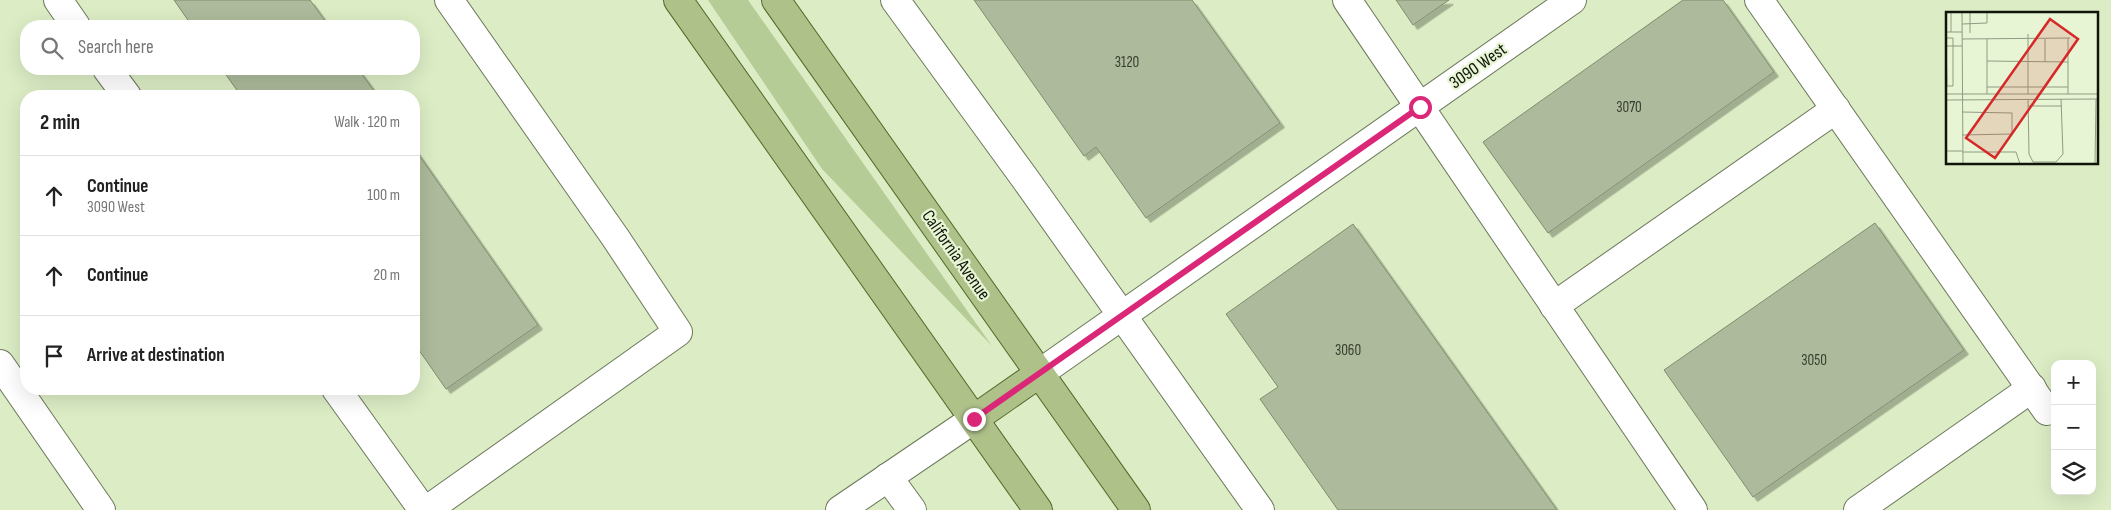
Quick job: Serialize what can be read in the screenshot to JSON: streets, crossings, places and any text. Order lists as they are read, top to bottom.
{
  "streets": {
    "main road": ["California Avenue"],
    "lane": ["3090 West"]
  },
  "crossings": [
    ["3090 West", "California Avenue"]
  ],
  "house_numbers": [
    "3120",
    "3070",
    "3060",
    "3050"
  ],
  "page": {
    "search": "Search here",
    "heading": ["2 min", "Walk · 120 m"],
    "list": [
      ["Continue", "3090 West", "100 m"],
      ["Continue", "20 m"],
      "Arrive at destination"
    ],
    "map_buttons": ["+", "−"]
  }
}
